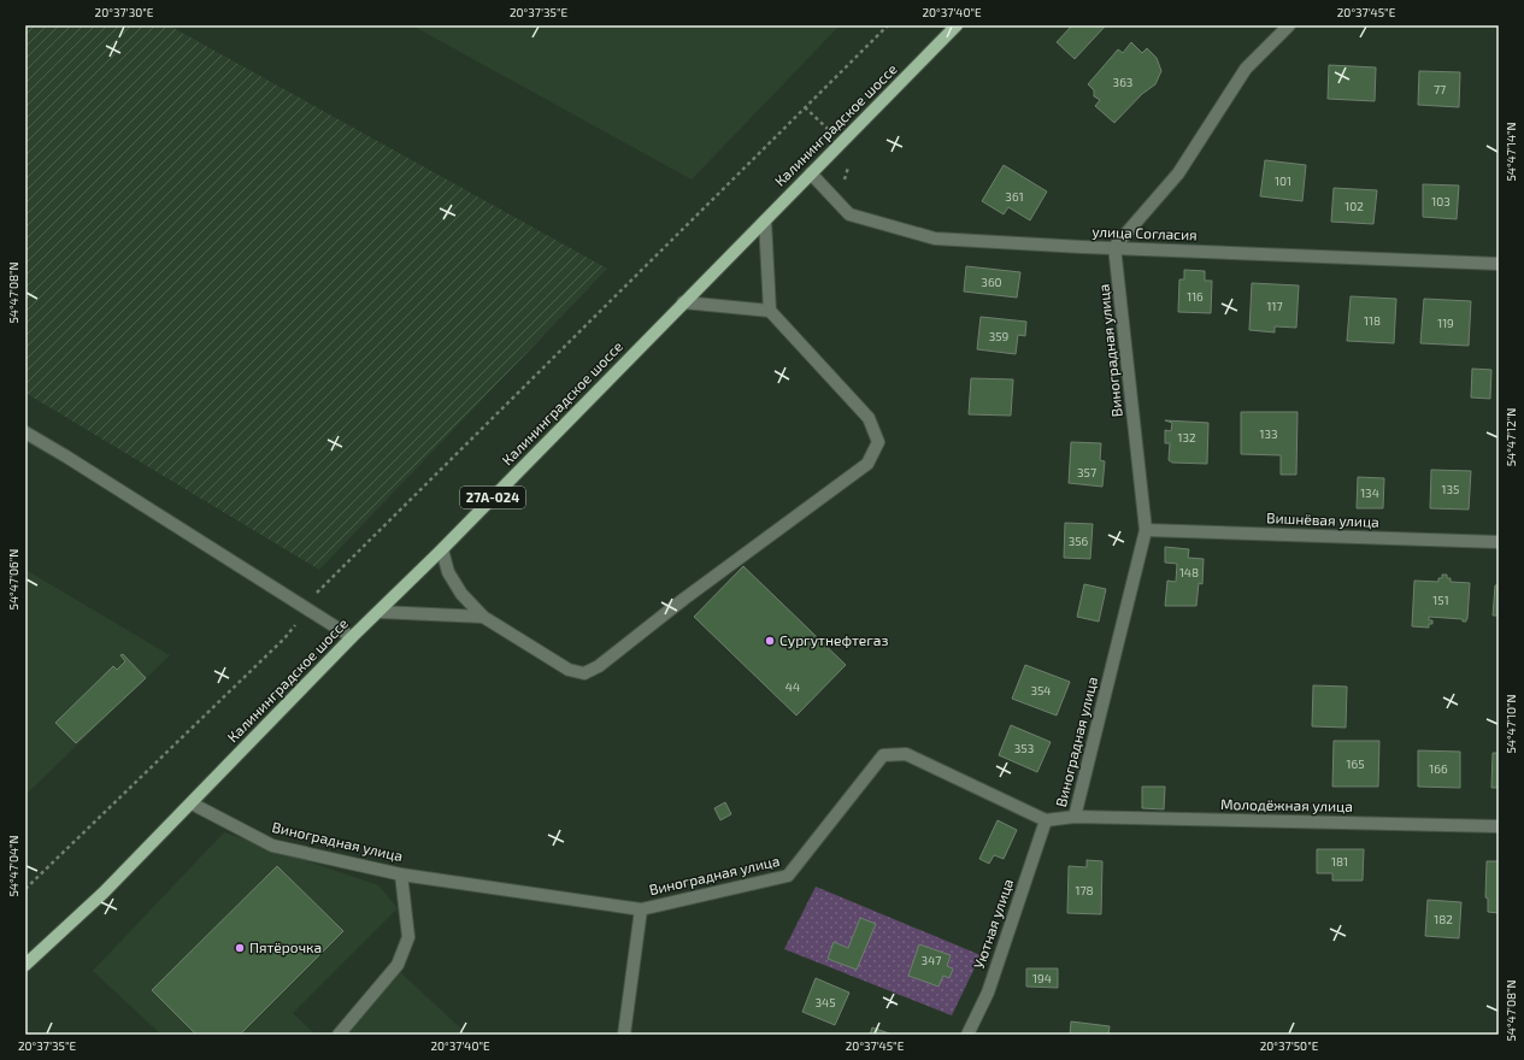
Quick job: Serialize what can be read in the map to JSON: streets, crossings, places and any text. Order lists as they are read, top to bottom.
{
  "streets": {
    "main road": ["Калининградское шоссе", "27А-024"],
    "street": [
      "улица Согласия",
      "Виноградная улица",
      "Вишнёвая улица",
      "Молодёжная улица",
      "Уютная улица"
    ]
  },
  "crossings": [
    ["Калининградское шоссе", "улица Согласия"],
    ["Калининградское шоссе", "Виноградная улица"],
    ["улица Согласия", "Виноградная улица"],
    ["Виноградная улица", "Вишнёвая улица"],
    ["Виноградная улица", "Молодёжная улица"],
    ["Виноградная улица", "Уютная улица"]
  ],
  "places": ["Сургутнефтегаз", "Пятёрочка"],
  "house_numbers": [
    "363",
    "77",
    "101",
    "361",
    "103",
    "102",
    "360",
    "116",
    "117",
    "118",
    "119",
    "359",
    "133",
    "132",
    "357",
    "135",
    "134",
    "356",
    "148",
    "151",
    "44",
    "354",
    "353",
    "165",
    "166",
    "181",
    "178",
    "182",
    "347",
    "194",
    "345"
  ],
  "coordinates": [
    "20°37'30\"E",
    "20°37'35\"E",
    "20°37'40\"E",
    "20°37'45\"E",
    "54°47'14\"N",
    "54°47'08\"N",
    "54°47'12\"N",
    "54°47'06\"N",
    "54°47'10\"N",
    "54°47'04\"N",
    "20°37'50\"E"
  ]
}
